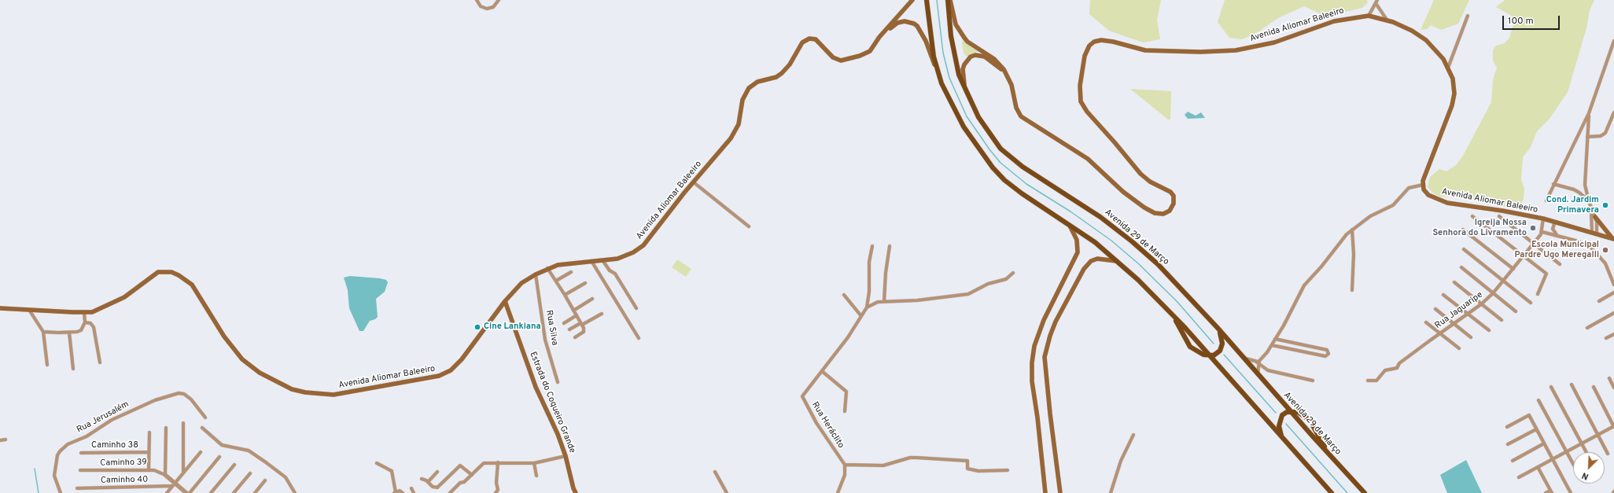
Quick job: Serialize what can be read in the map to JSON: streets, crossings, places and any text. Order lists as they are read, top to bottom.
{
  "streets": {
    "main road": ["Avenida Aliomar Baleeiro", "Avenida 29 de Março", "Estrada do Coqueiro Grande"],
    "street": [
      "Rua Jaguaripe",
      "Rua Silva",
      "Rua Jerusalém",
      "Rua Heráclito",
      "Caminho 38",
      "Caminho 39",
      "Caminho 40"
    ]
  },
  "crossings": [
    ["Avenida Aliomar Baleeiro", "Avenida 29 de Março"],
    ["Avenida Aliomar Baleeiro", "Rua Silva"],
    ["Avenida Aliomar Baleeiro", "Estrada do Coqueiro Grande"]
  ],
  "places": [
    "Cond. Jardim Primavera",
    "Igreija Nossa Senhora do Livramento",
    "Escola Municipal Pardre Ugo Meregalli",
    "Cine Lankiana"
  ],
  "scale_bar": "100 m",
  "north": "bottom left"
}
